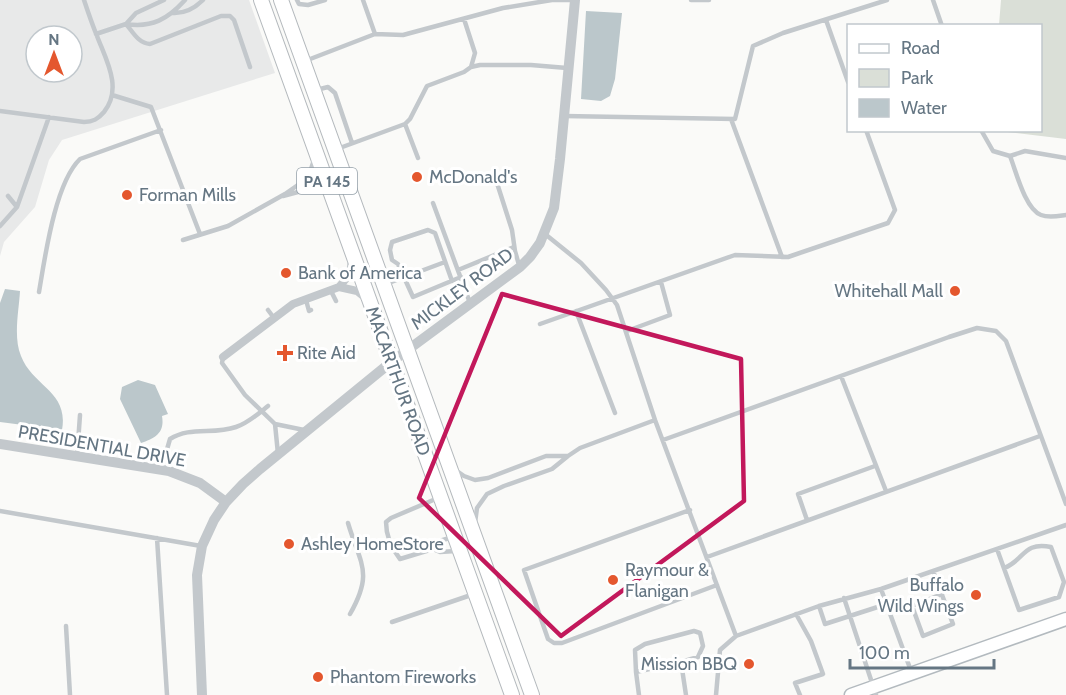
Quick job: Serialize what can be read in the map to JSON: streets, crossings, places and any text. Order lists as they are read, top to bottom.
{
  "streets": {
    "highway": ["PA 145", "MACARTHUR ROAD"],
    "street": ["MICKLEY ROAD", "PRESIDENTIAL DRIVE"]
  },
  "crossings": [
    ["MICKLEY ROAD", "MACARTHUR ROAD"],
    ["MICKLEY ROAD", "PRESIDENTIAL DRIVE"]
  ],
  "places": {
    "other": [
      "McDonald's",
      "Forman Mills",
      "Bank of America",
      "Whitehall Mall",
      "Ashley HomeStore",
      "Raymour & Flanigan",
      "Buffalo Wild Wings",
      "Mission BBQ",
      "Phantom Fireworks"
    ],
    "health": ["Rite Aid"]
  },
  "legend": ["Road", "Park", "Water"],
  "scale_bar": "100 m",
  "north": "top"
}
